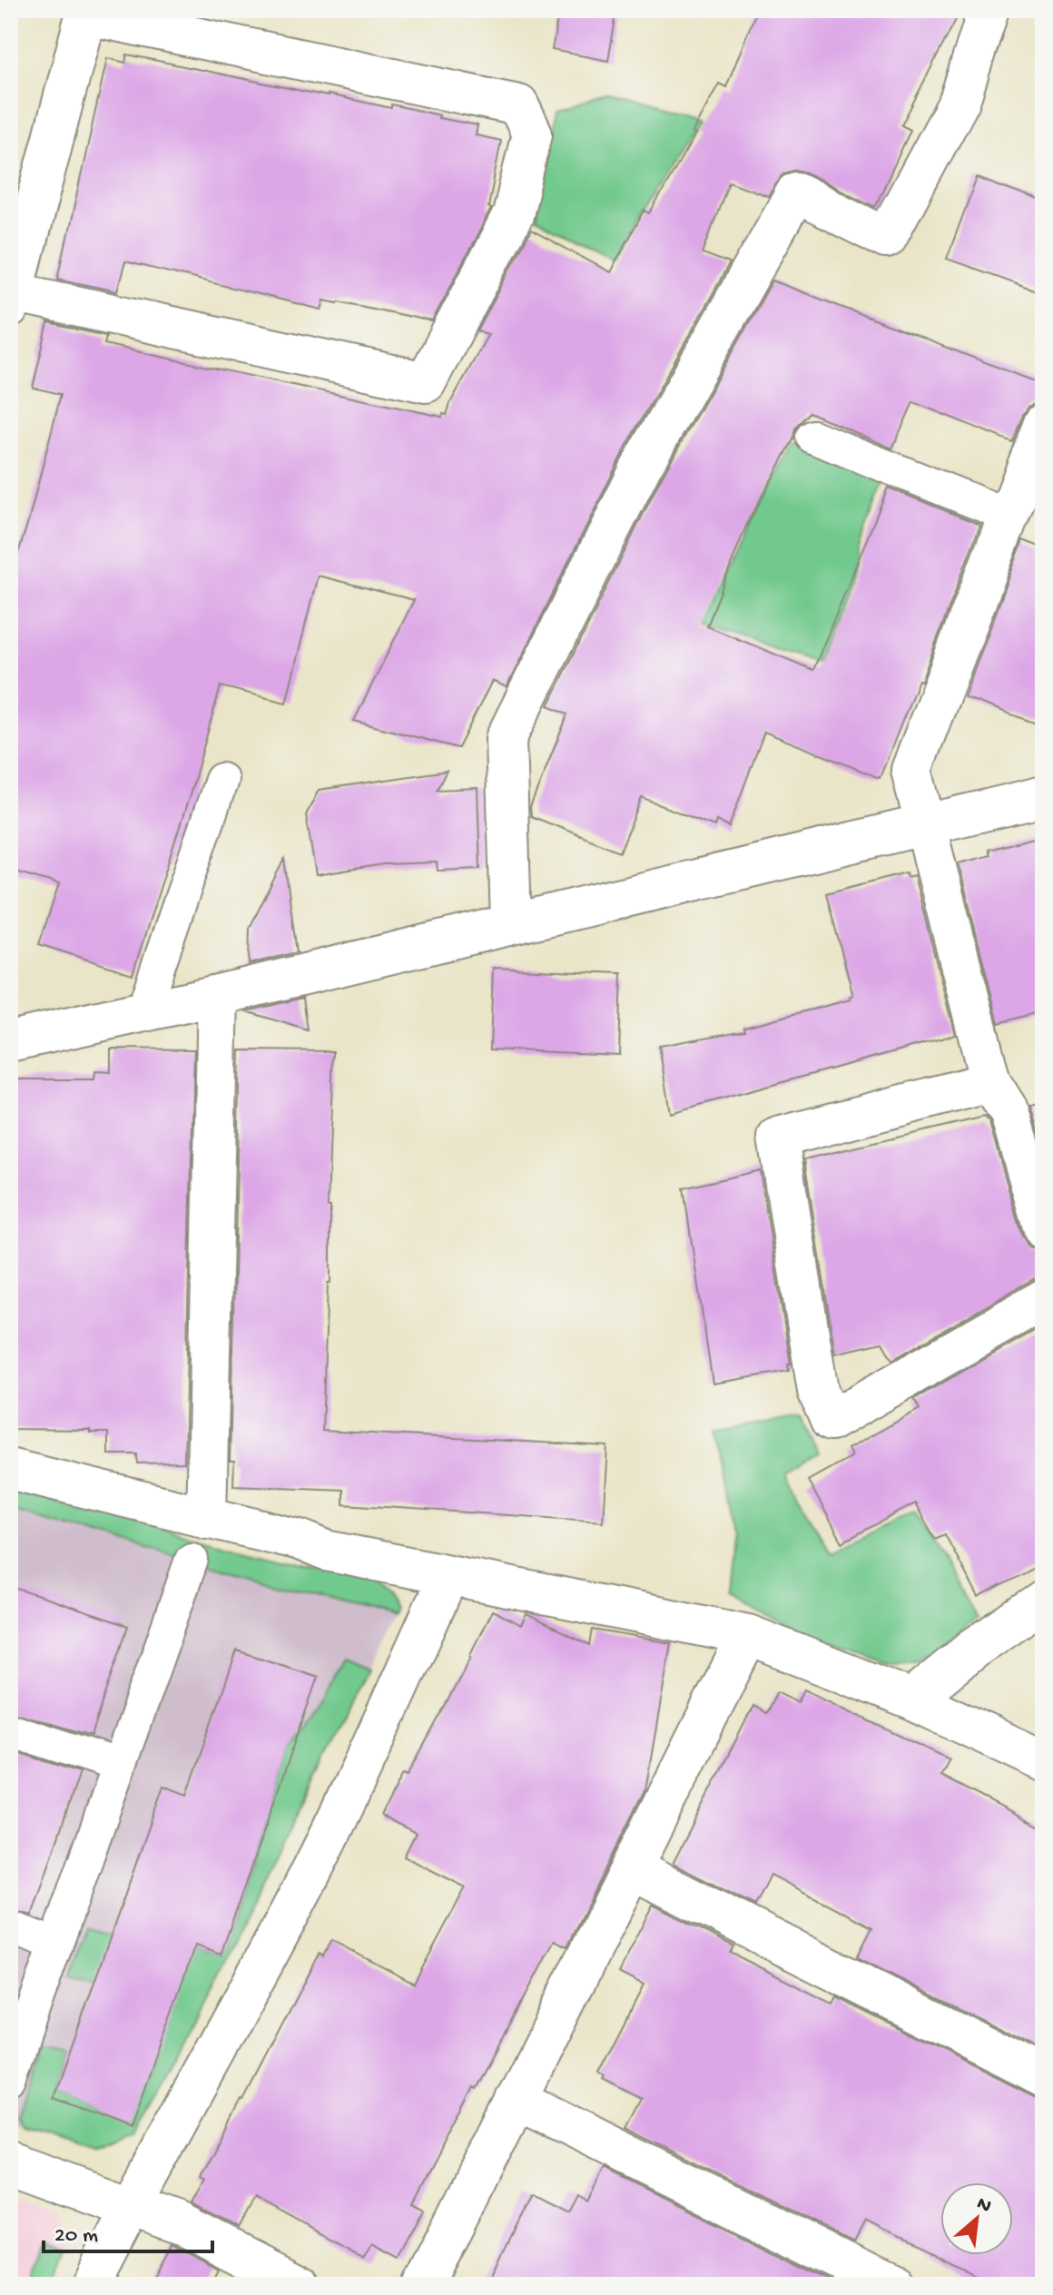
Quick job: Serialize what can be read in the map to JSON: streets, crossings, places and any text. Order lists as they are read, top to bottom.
{
  "scale_bar": "20 m",
  "north": "top right"
}
